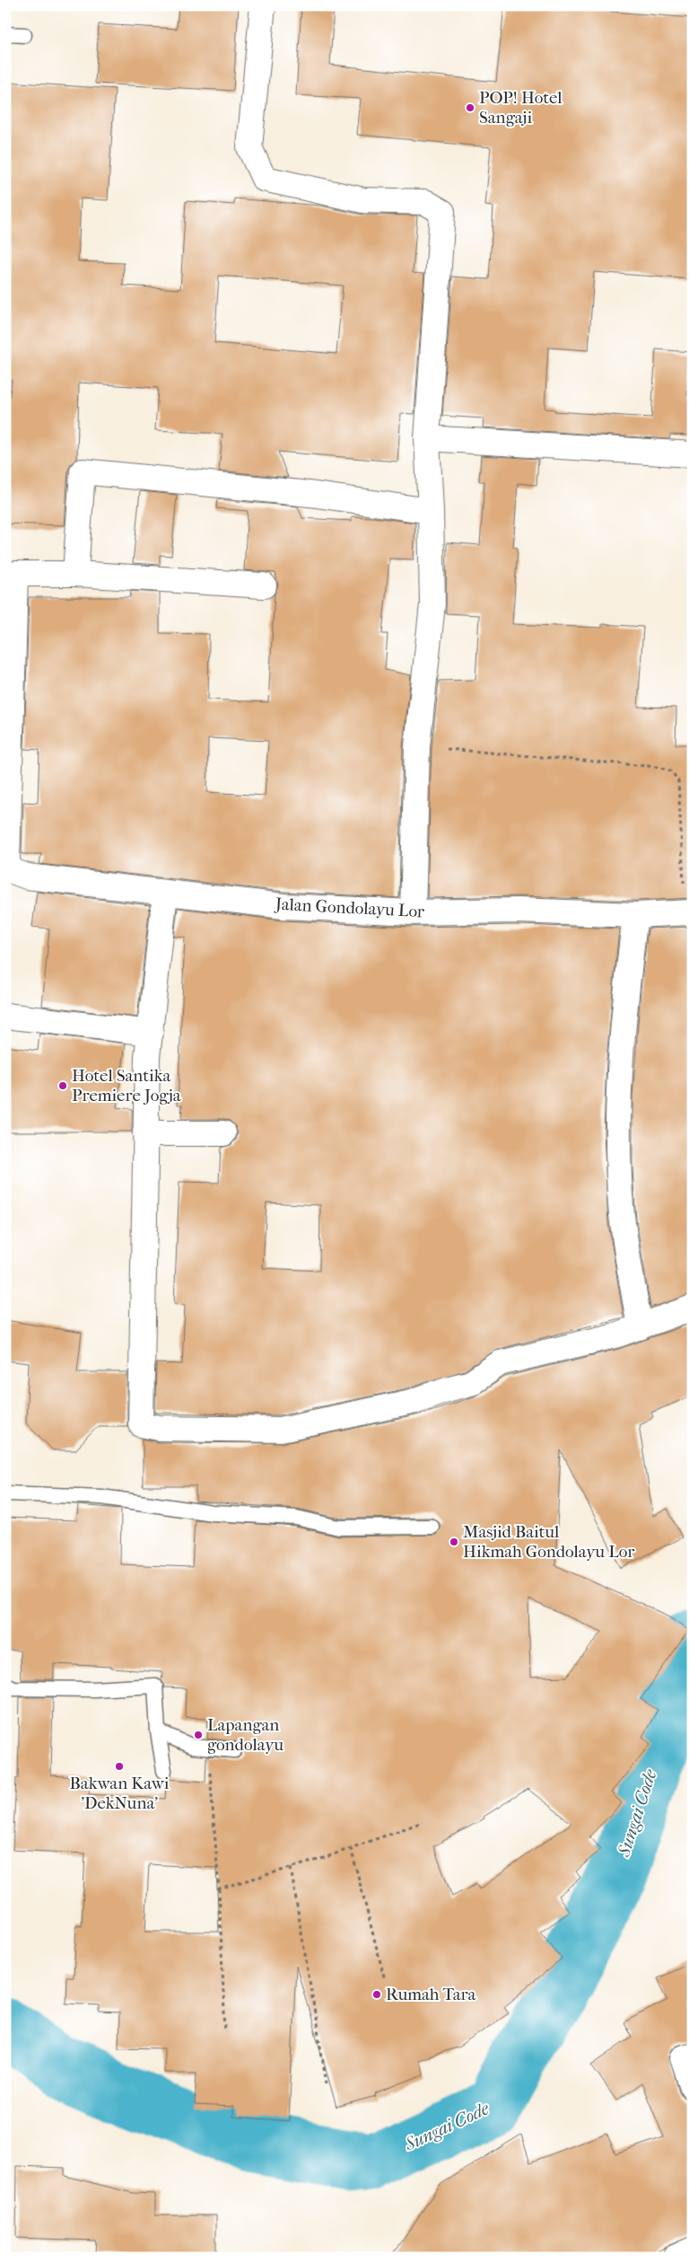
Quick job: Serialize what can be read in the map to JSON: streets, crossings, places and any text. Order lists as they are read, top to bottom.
{
  "streets": {
    "street": ["Jalan Gondolayu Lor"]
  },
  "water": ["Sungai Code"],
  "places": [
    "POP! Hotel Sangaji",
    "Hotel Santika Premiere Jogja",
    "Masjid Baitul Hikmah Gondolayu Lor",
    "Lapangan gondolayu",
    "Bakwan Kawi 'DekNuna'",
    "Rumah Tara"
  ]
}
